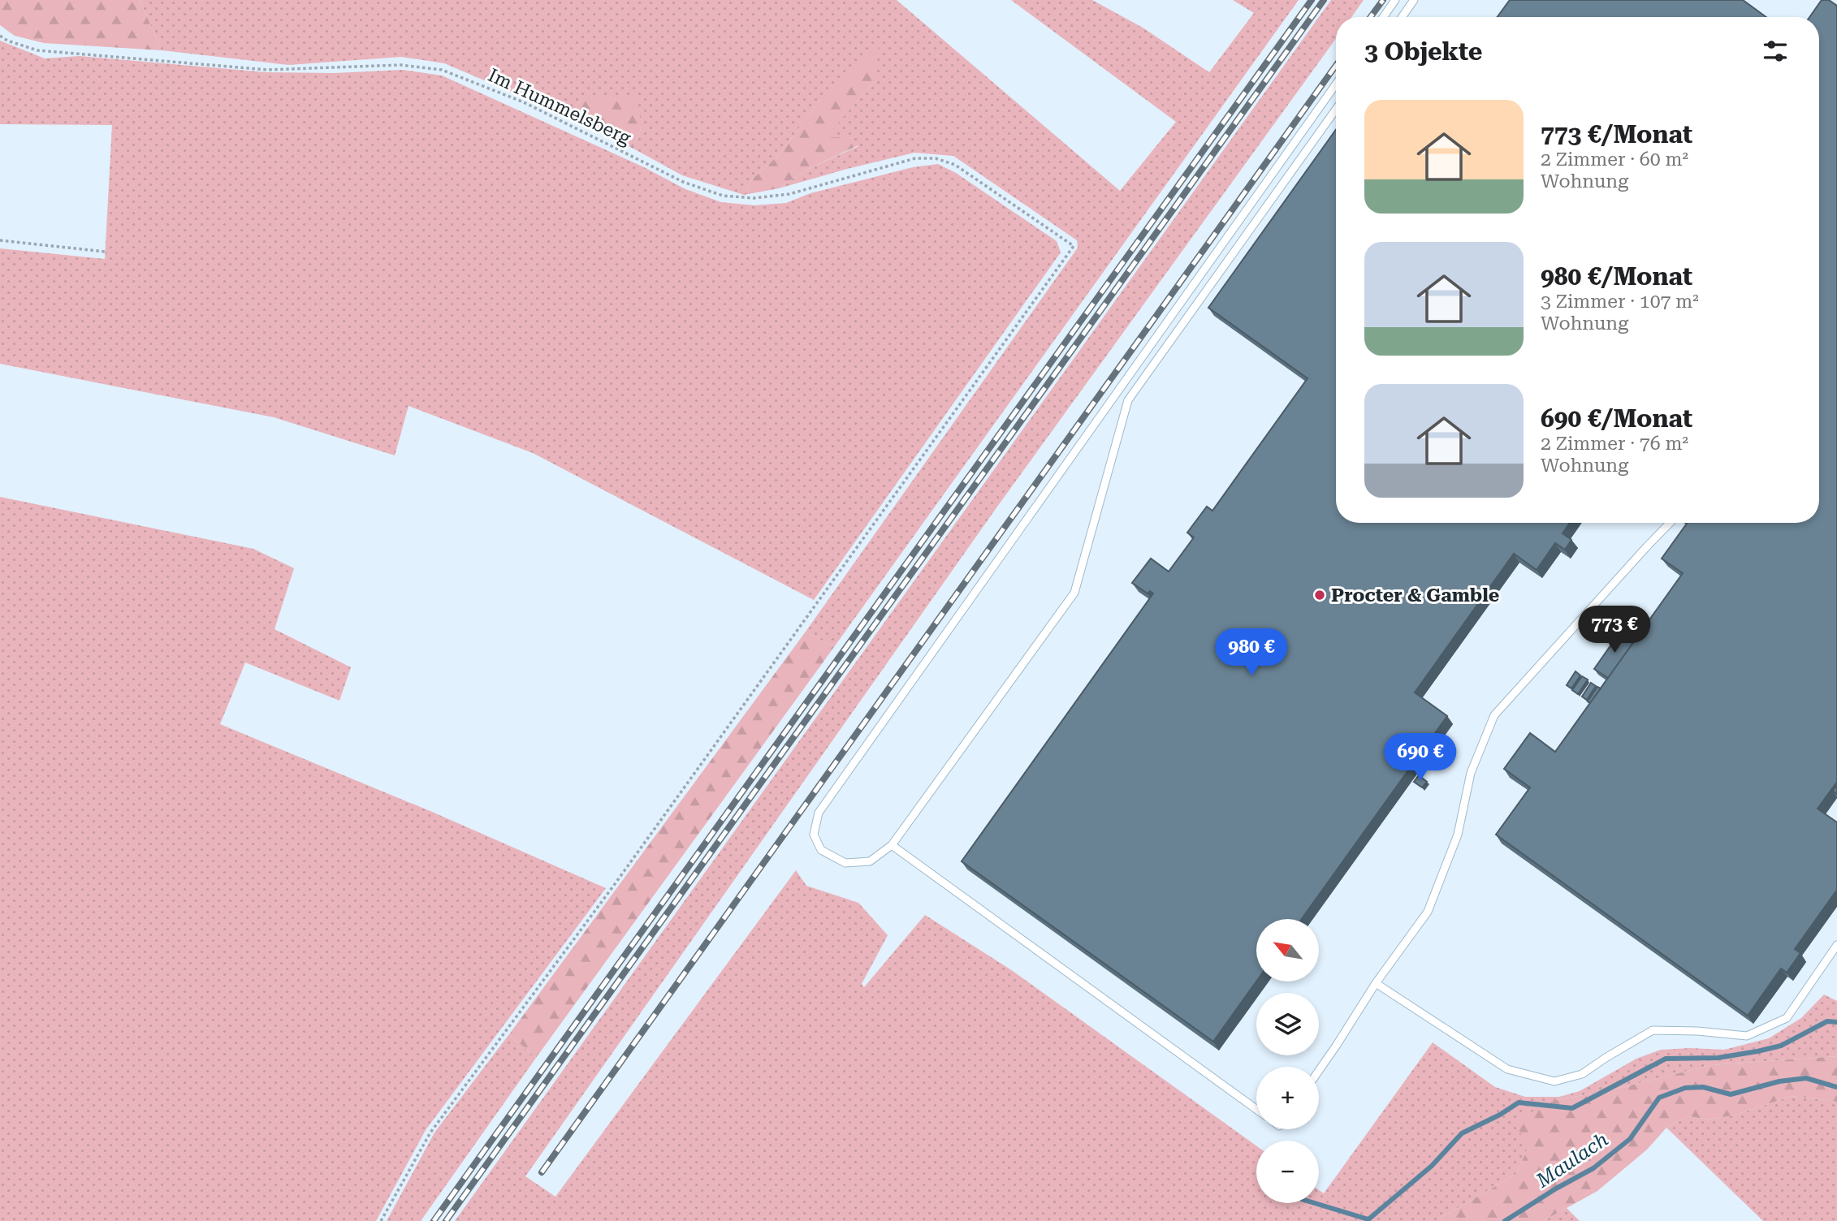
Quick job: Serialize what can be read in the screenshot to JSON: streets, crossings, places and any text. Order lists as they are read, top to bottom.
{
  "streets": {
    "path": ["Im Hummelsberg"]
  },
  "water": ["Maulach"],
  "places": ["Procter & Gamble"],
  "north": "top left",
  "page": {
    "heading": "3 Objekte",
    "list": [
      {
        "name": "773 €/Monat",
        "note": "2 Zimmer · 60 m² · Wohnung"
      },
      {
        "name": "980 €/Monat",
        "note": "3 Zimmer · 107 m² · Wohnung"
      },
      {
        "name": "690 €/Monat",
        "note": "2 Zimmer · 76 m² · Wohnung"
      }
    ],
    "price": ["773 €", "980 €", "690 €"],
    "map_buttons": ["+", "−"]
  }
}
